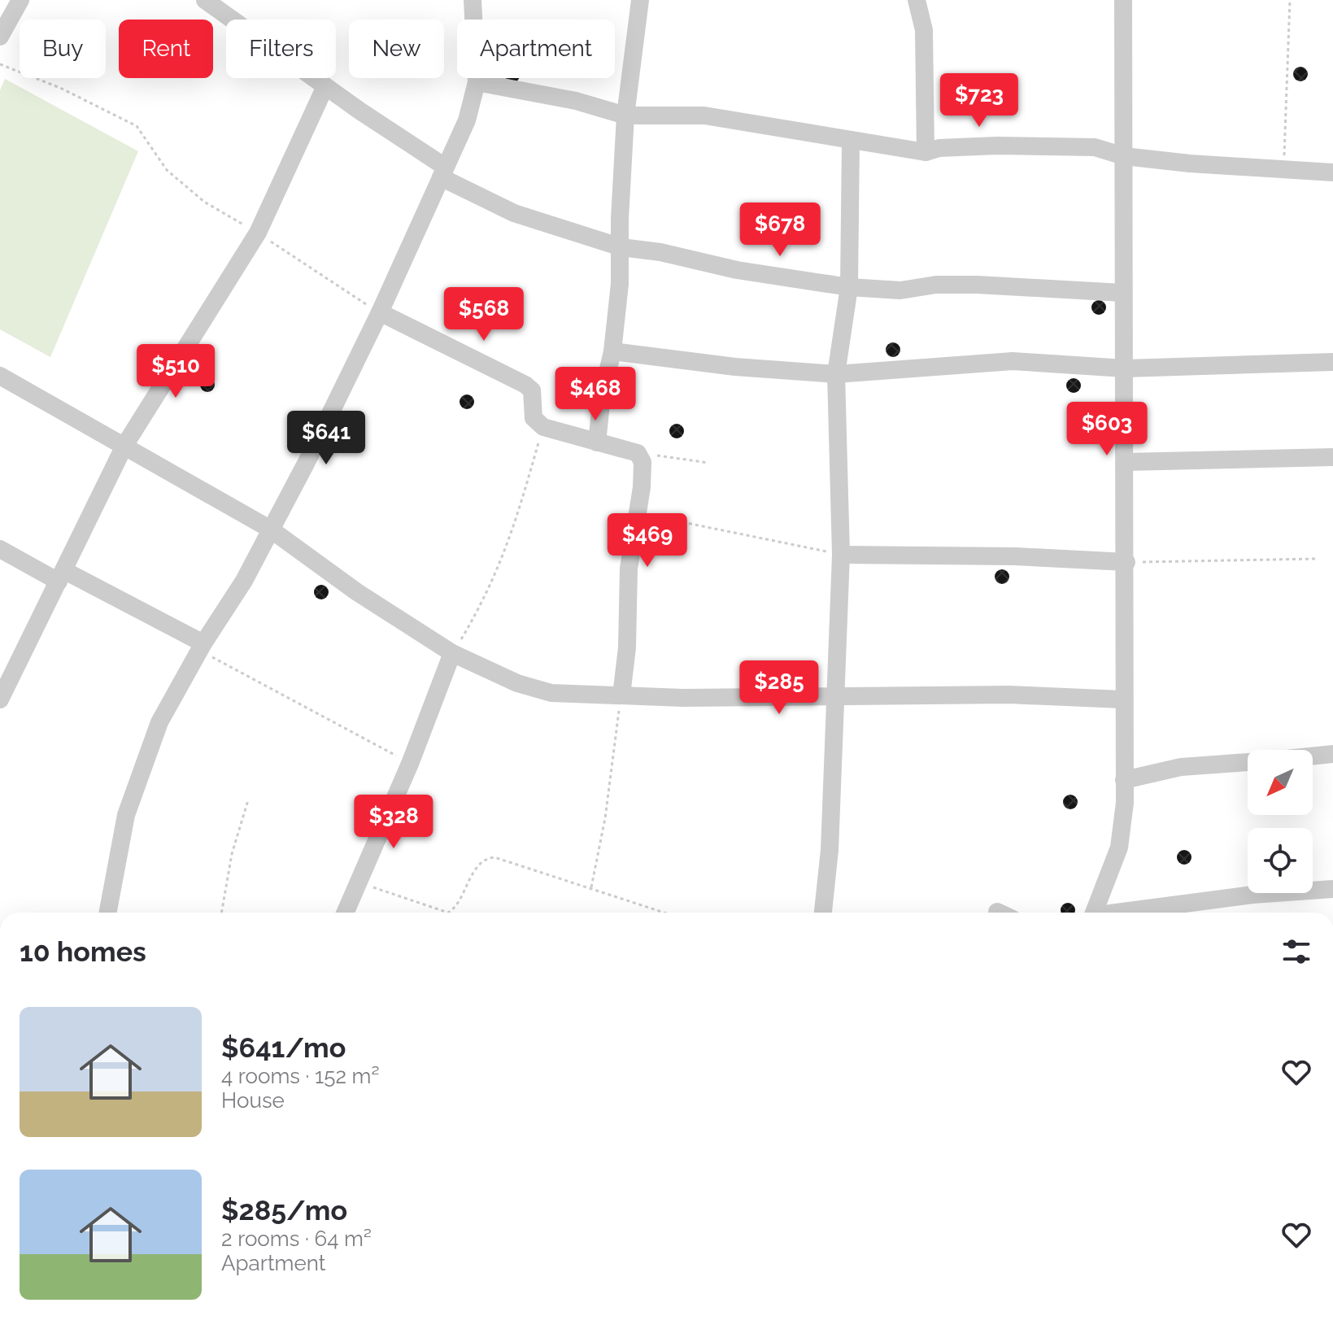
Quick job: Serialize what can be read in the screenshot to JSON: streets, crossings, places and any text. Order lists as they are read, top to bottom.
{
  "north": "bottom left",
  "page": {
    "chip": [
      "Buy",
      "Rent",
      "Filters",
      "New",
      "Apartment"
    ],
    "price": [
      "$723",
      "$678",
      "$568",
      "$510",
      "$468",
      "$603",
      "$641",
      "$469",
      "$285",
      "$328"
    ],
    "heading": "10 homes",
    "list": [
      {
        "name": "$641/mo",
        "note": "4 rooms · 152 m² · House"
      },
      {
        "name": "$285/mo",
        "note": "2 rooms · 64 m² · Apartment"
      }
    ]
  }
}
